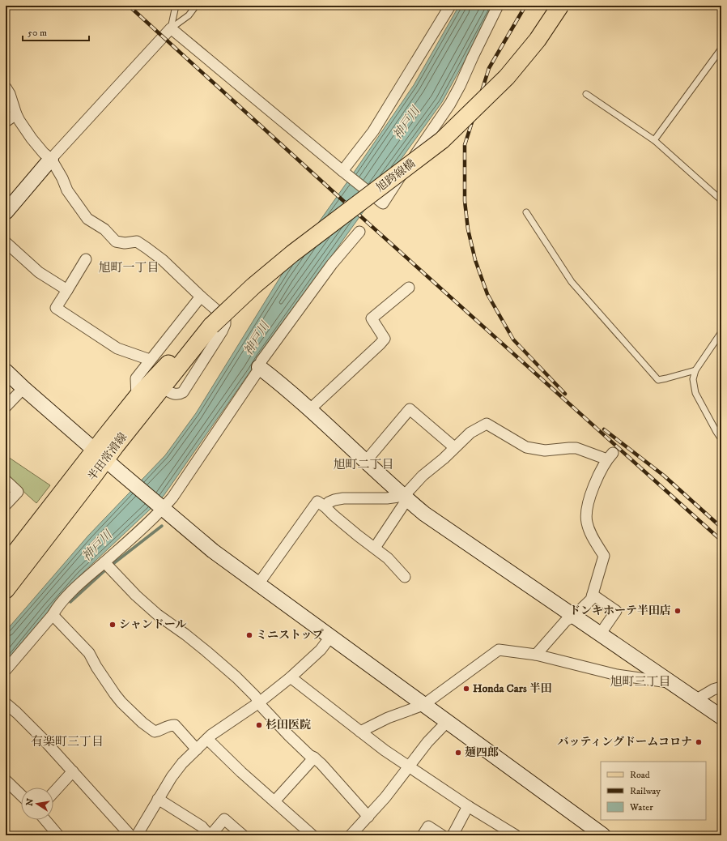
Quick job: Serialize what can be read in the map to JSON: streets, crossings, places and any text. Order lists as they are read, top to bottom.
{
  "streets": {
    "main road": ["旭跨線橋", "半田常滑線"]
  },
  "crossings": [
    ["旭跨線橋", "半田常滑線"]
  ],
  "districts": [
    "旭町一丁目",
    "旭町二丁目",
    "旭町三丁目",
    "有楽町三丁目"
  ],
  "water": ["神戸川"],
  "places": [
    "ドンキホーテ半田店",
    "シャンドール",
    "ミニストップ",
    "Honda Cars 半田",
    "杉田医院",
    "バッティングドームコロナ",
    "麺四郎"
  ],
  "legend": ["Road", "Railway", "Water"],
  "scale_bar": "50 m",
  "north": "left"
}
